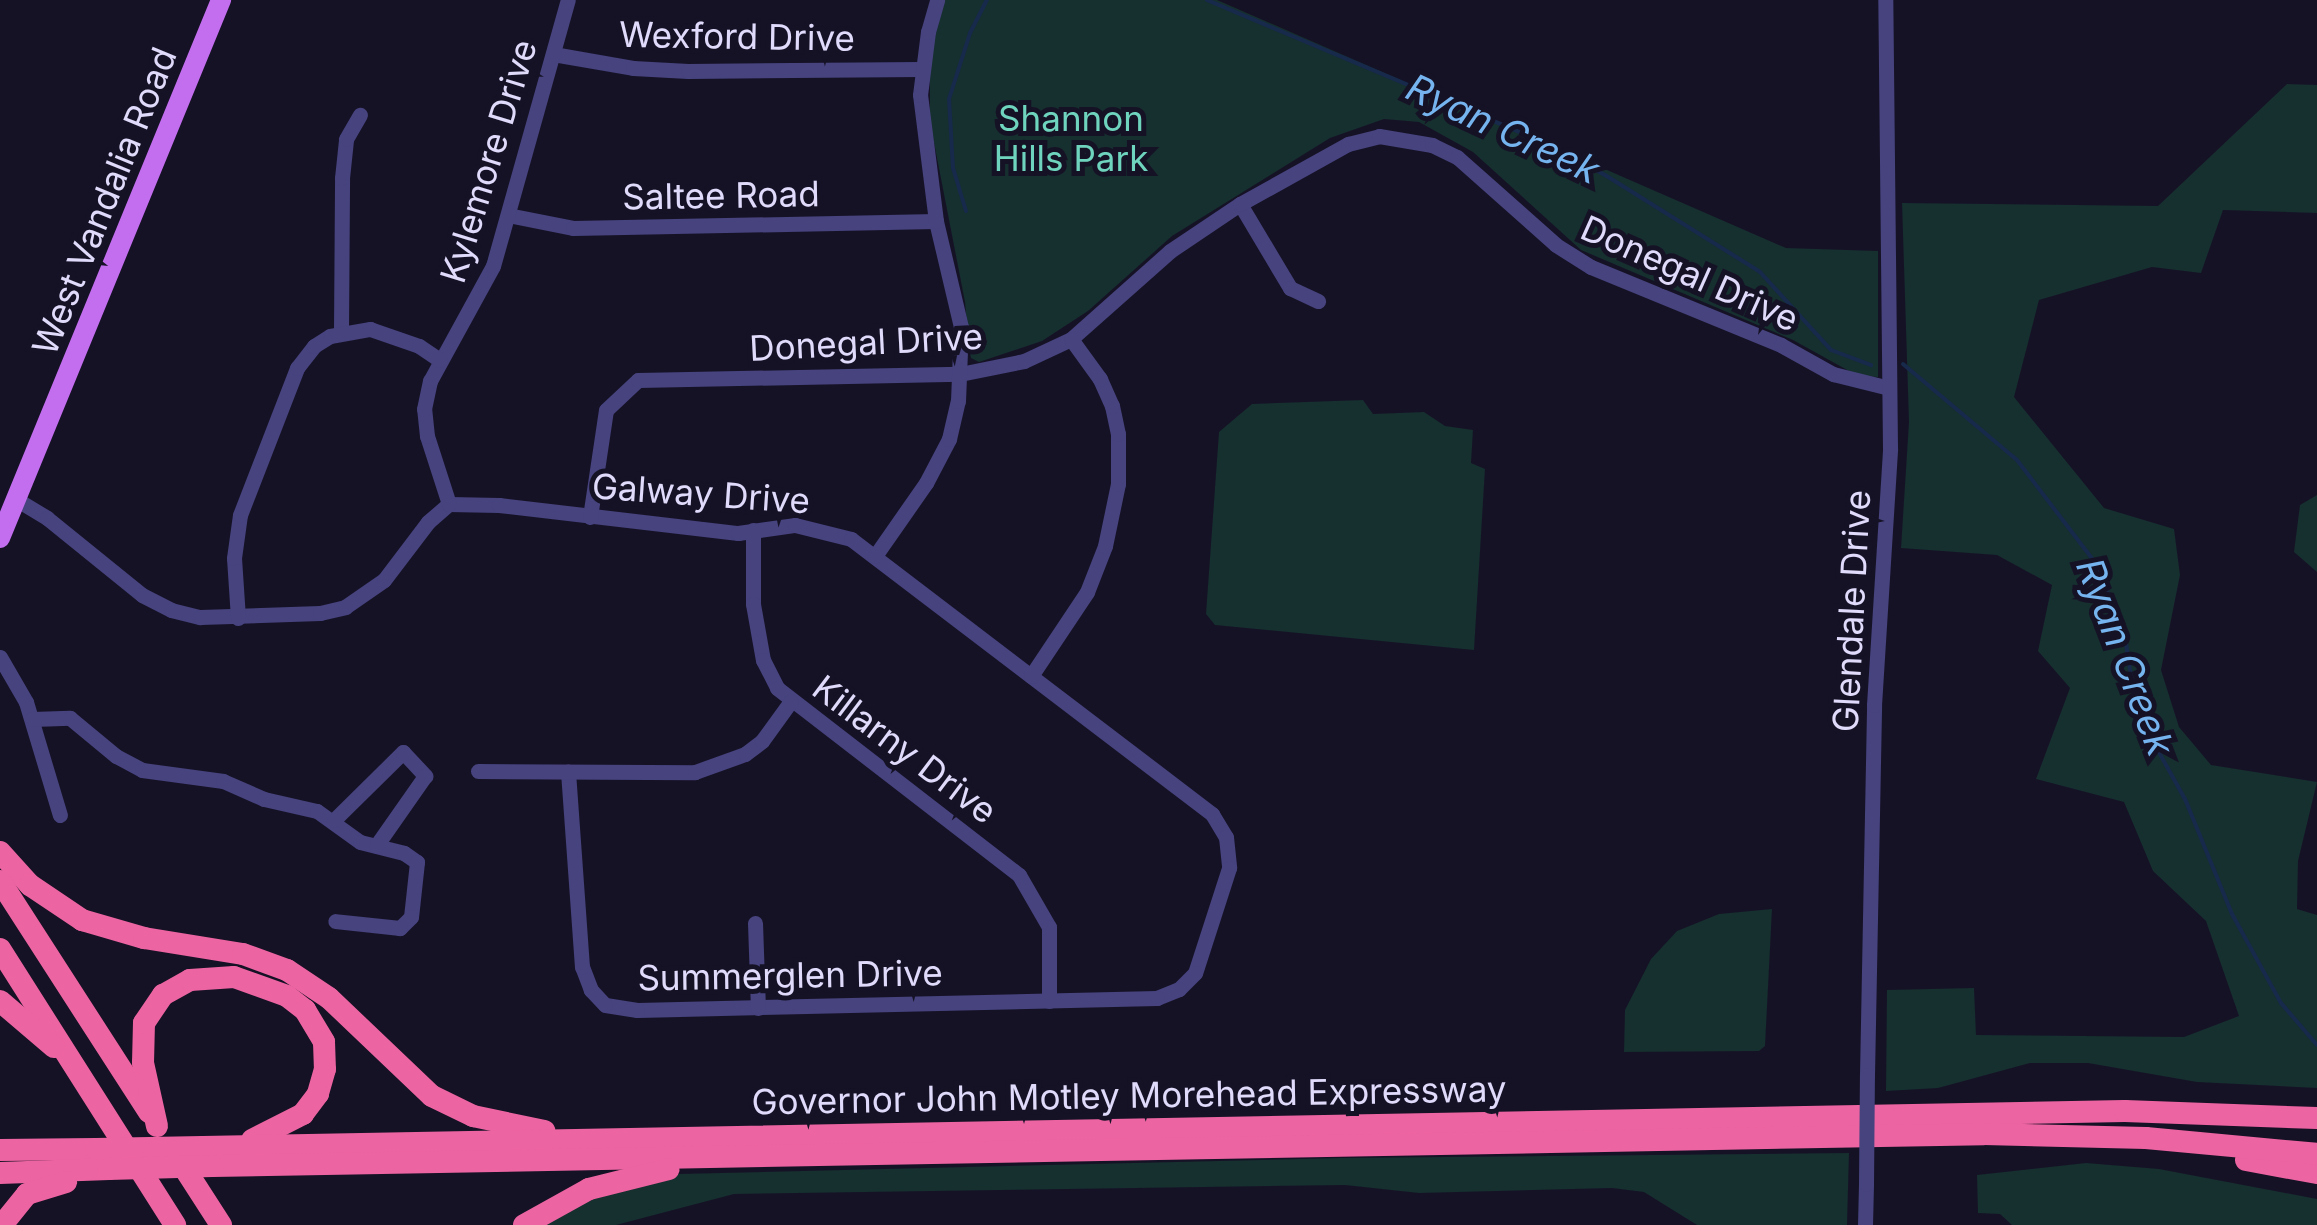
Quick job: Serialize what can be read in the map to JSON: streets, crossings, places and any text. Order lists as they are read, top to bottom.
{
  "streets": {
    "highway": ["Governor John Motley Morehead Expressway"],
    "main road": ["West Vandalia Road"],
    "street": [
      "Wexford Drive",
      "Kylemore Drive",
      "Saltee Road",
      "Donegal Drive",
      "Galway Drive",
      "Glendale Drive",
      "Killarny Drive",
      "Summerglen Drive"
    ]
  },
  "crossings": [
    ["Wexford Drive", "Kylemore Drive"],
    ["Kylemore Drive", "Saltee Road"],
    ["Kylemore Drive", "Galway Drive"],
    ["Donegal Drive", "Galway Drive"],
    ["Donegal Drive", "Glendale Drive"],
    ["Galway Drive", "Killarny Drive"],
    ["Galway Drive", "Summerglen Drive"],
    ["Killarny Drive", "Summerglen Drive"]
  ],
  "water": ["Ryan Creek"],
  "parks": ["Shannon Hills Park"]
}
